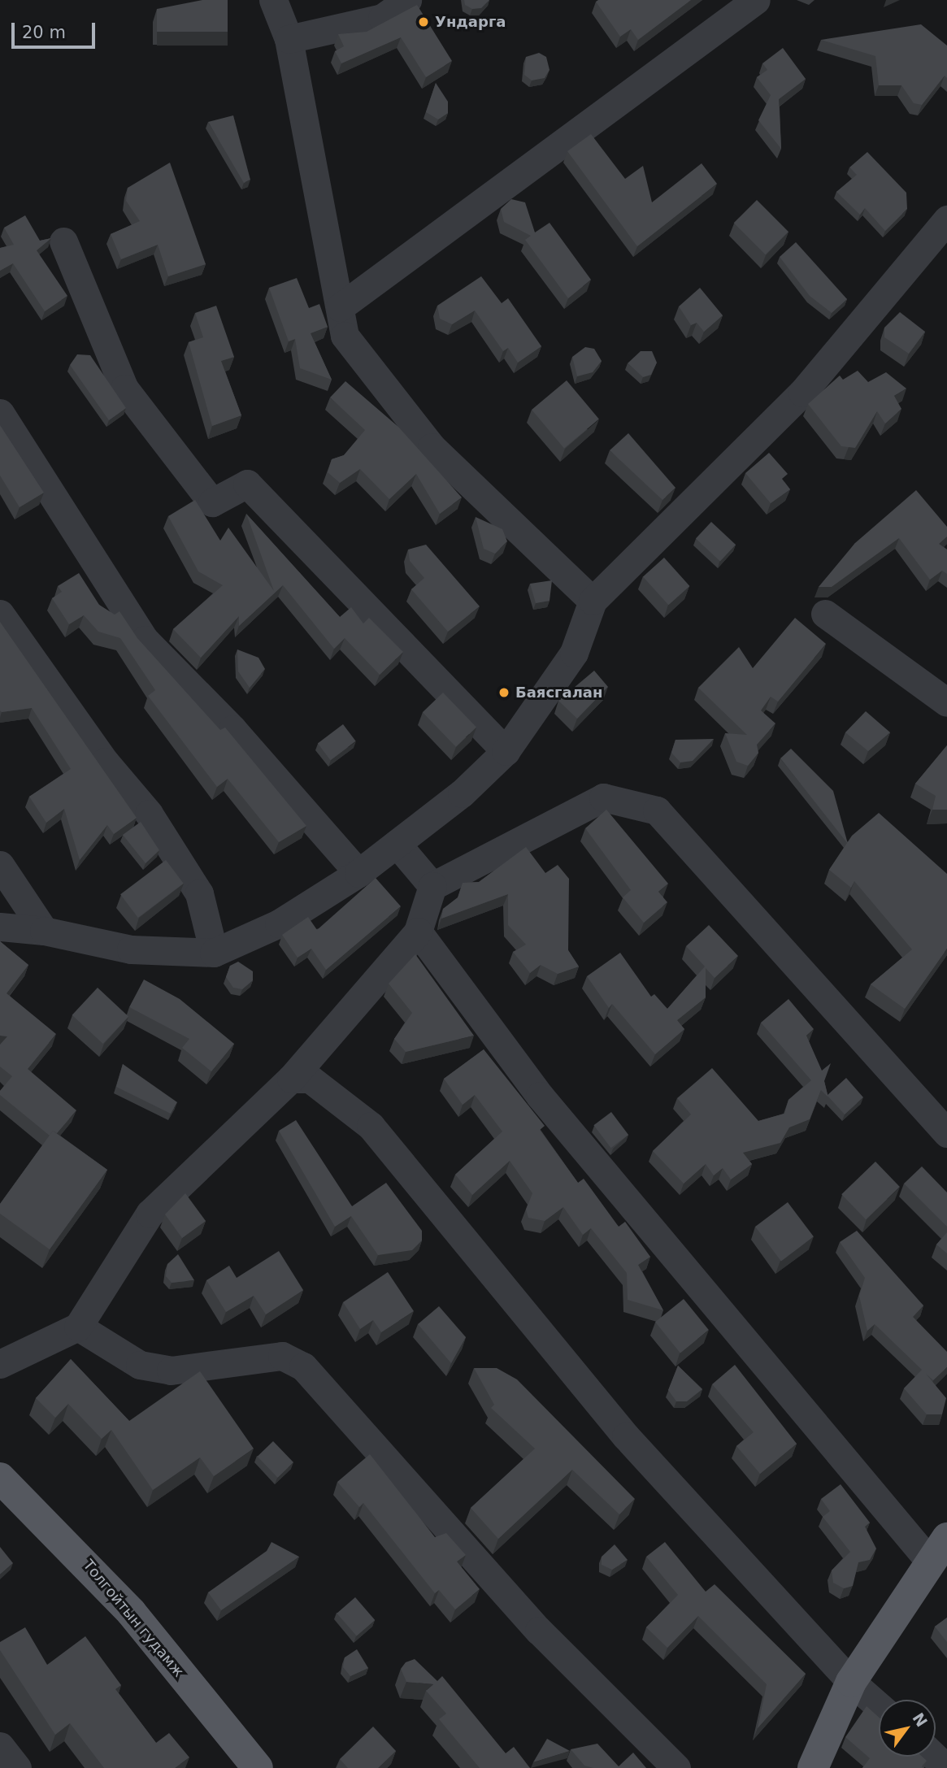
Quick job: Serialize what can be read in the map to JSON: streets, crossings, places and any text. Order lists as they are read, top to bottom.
{
  "streets": {
    "main road": ["Толгойтын гудамж"]
  },
  "places": ["Ундарга", "Баясгалан"],
  "scale_bar": "20 m",
  "north": "top right"
}
